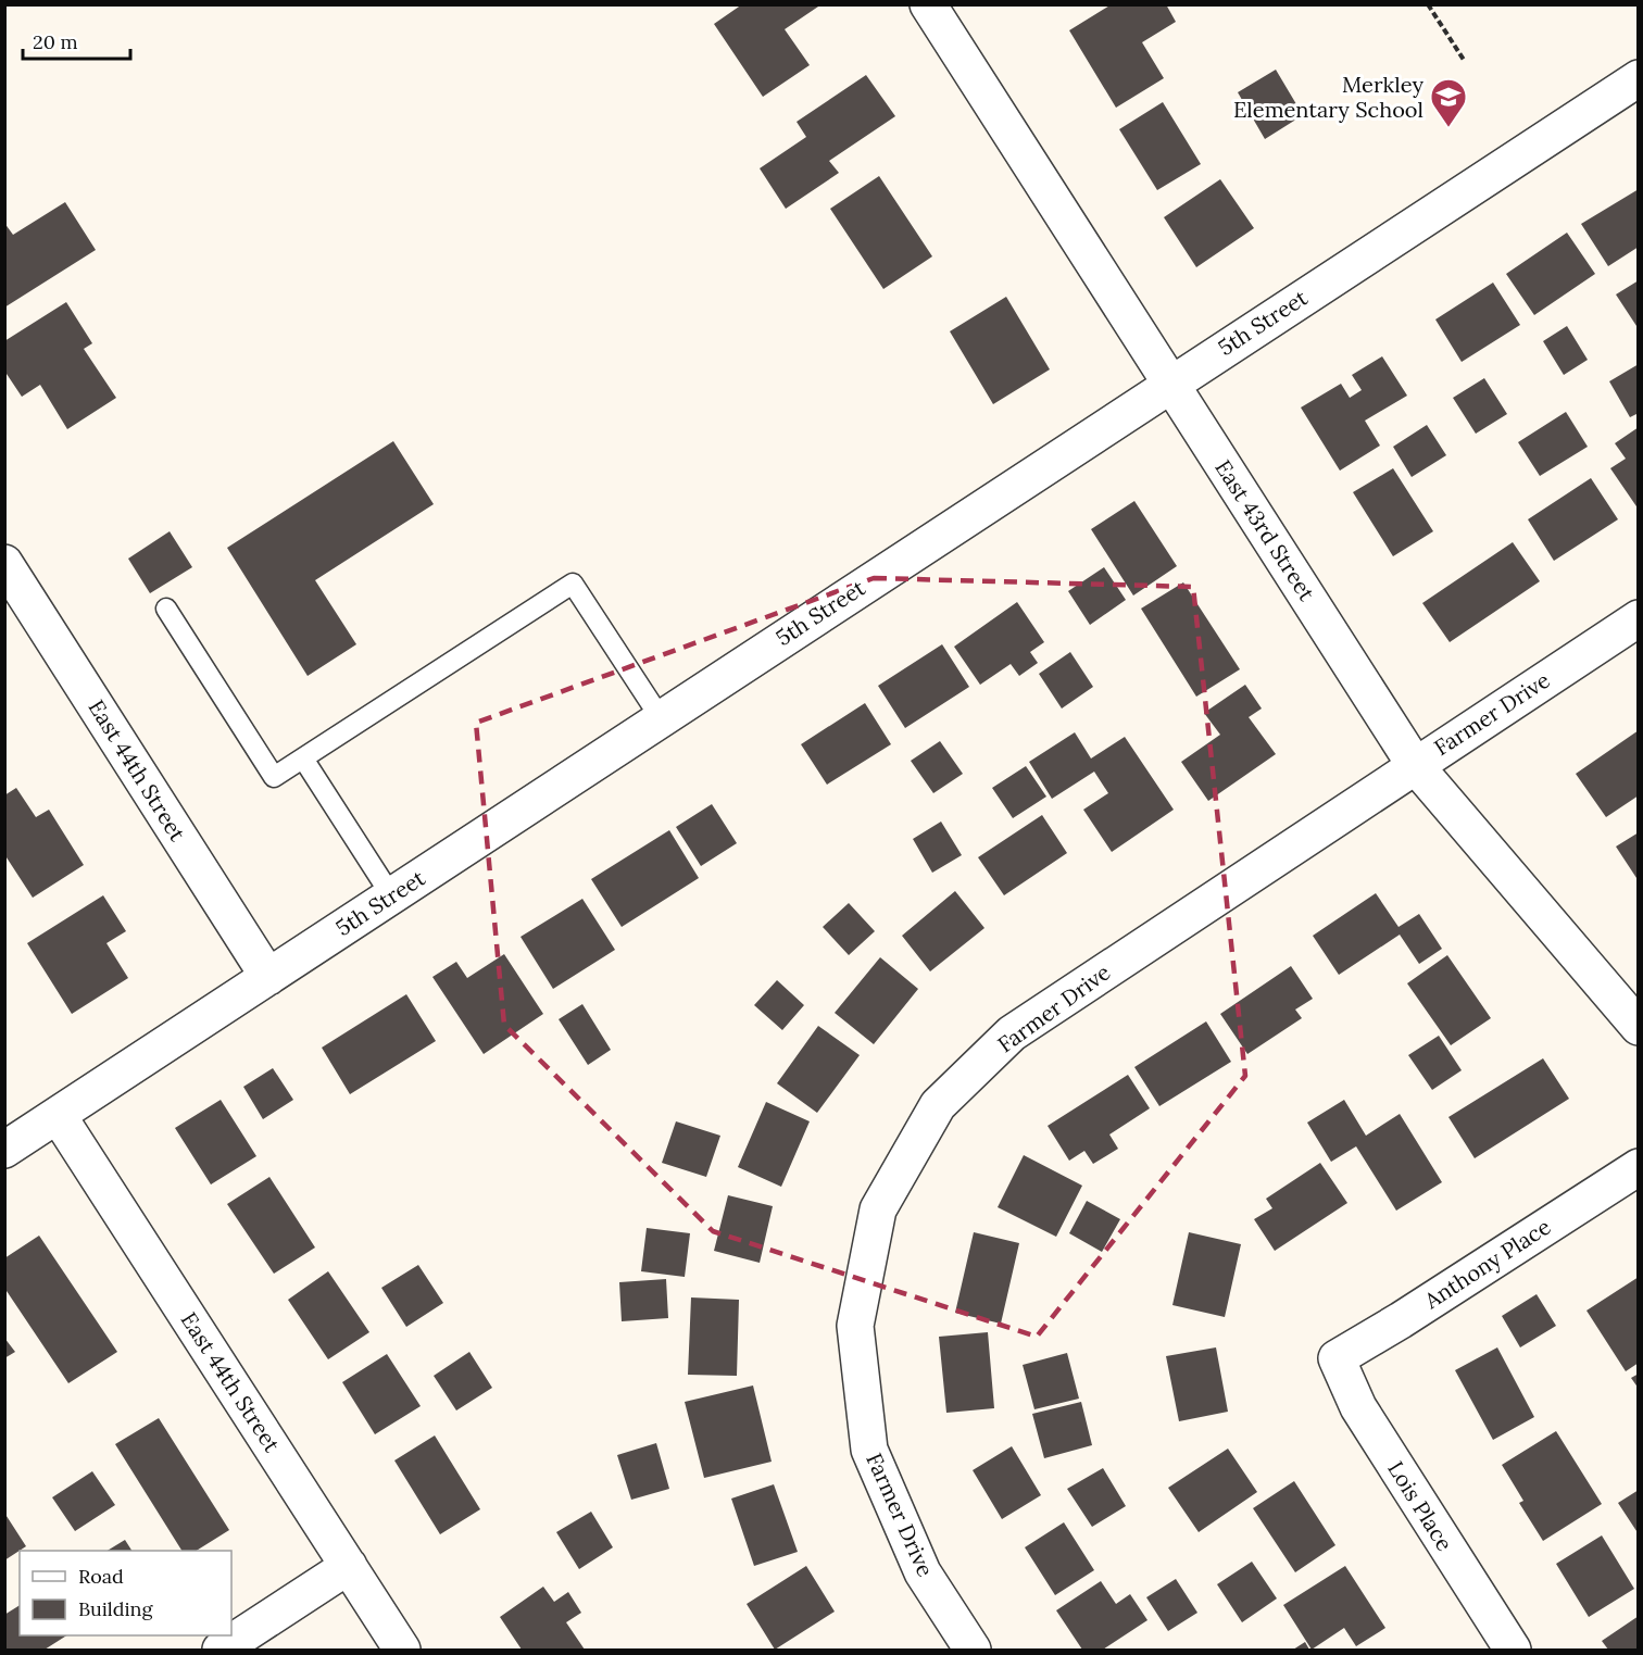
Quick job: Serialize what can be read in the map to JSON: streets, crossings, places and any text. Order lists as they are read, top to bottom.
{
  "streets": {
    "street": [
      "5th Street",
      "East 43rd Street",
      "Farmer Drive",
      "East 44th Street",
      "Anthony Place",
      "Lois Place"
    ]
  },
  "crossings": [
    ["5th Street", "East 43rd Street"],
    ["5th Street", "East 44th Street"],
    ["East 43rd Street", "Farmer Drive"],
    ["Anthony Place", "Lois Place"]
  ],
  "places": {
    "school or university": ["Merkley Elementary School"]
  },
  "legend": ["Road", "Building"],
  "scale_bar": "20 m"
}
